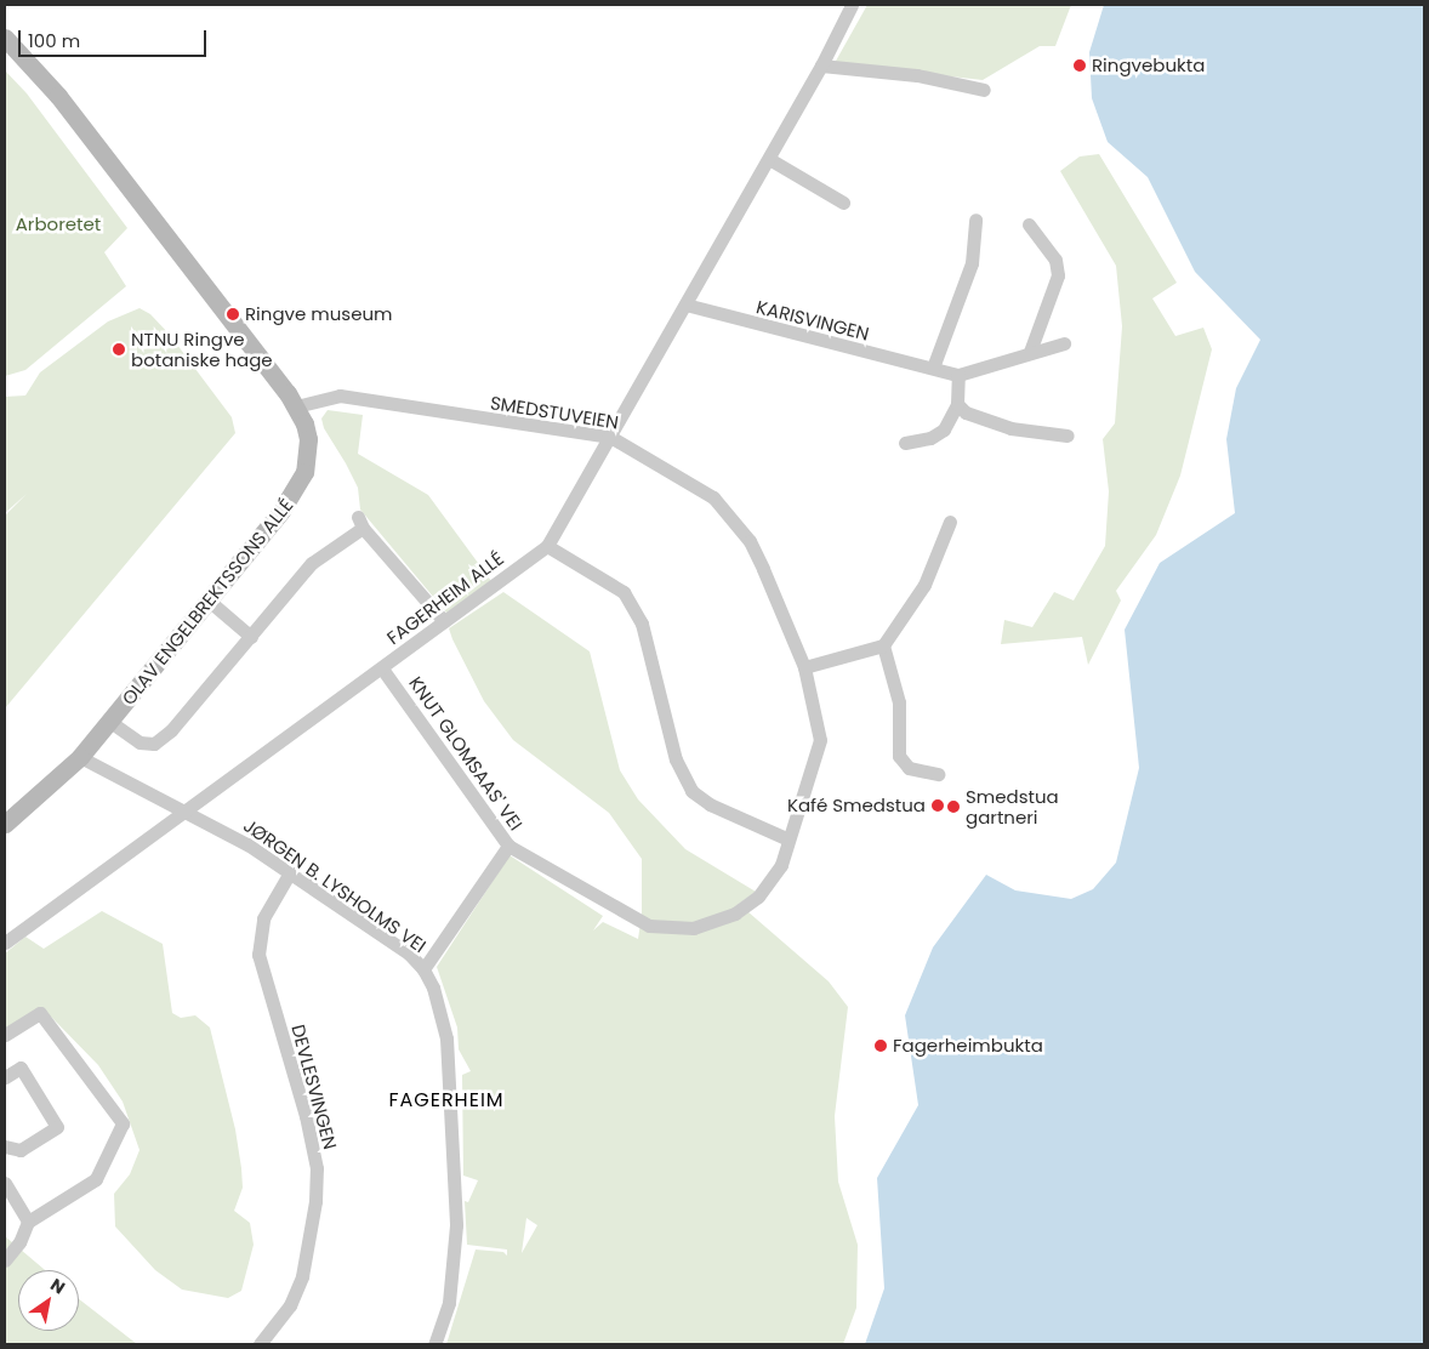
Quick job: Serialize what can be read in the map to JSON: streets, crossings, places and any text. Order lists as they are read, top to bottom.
{
  "streets": {
    "street": [
      "KARISVINGEN",
      "SMEDSTUVEIEN",
      "FAGERHEIM ALLÉ",
      "OLAV ENGELBREKTSSONS ALLÉ",
      "KNUT GLOMSAAS' VEI",
      "JØRGEN B. LYSHOLMS VEI",
      "DEVLESVINGEN"
    ]
  },
  "crossings": [
    ["KARISVINGEN", "FAGERHEIM ALLÉ"],
    ["SMEDSTUVEIEN", "FAGERHEIM ALLÉ"],
    ["SMEDSTUVEIEN", "OLAV ENGELBREKTSSONS ALLÉ"],
    ["SMEDSTUVEIEN", "KNUT GLOMSAAS' VEI"],
    ["FAGERHEIM ALLÉ", "KNUT GLOMSAAS' VEI"],
    ["FAGERHEIM ALLÉ", "JØRGEN B. LYSHOLMS VEI"],
    ["OLAV ENGELBREKTSSONS ALLÉ", "JØRGEN B. LYSHOLMS VEI"],
    ["JØRGEN B. LYSHOLMS VEI", "DEVLESVINGEN"]
  ],
  "districts": ["FAGERHEIM"],
  "parks": ["Arboretet"],
  "places": [
    "Ringvebukta",
    "Ringve museum",
    "NTNU Ringve botaniske hage",
    "Kafé Smedstua",
    "Smedstua gartneri",
    "Fagerheimbukta"
  ],
  "scale_bar": "100 m",
  "north": "top right"
}
